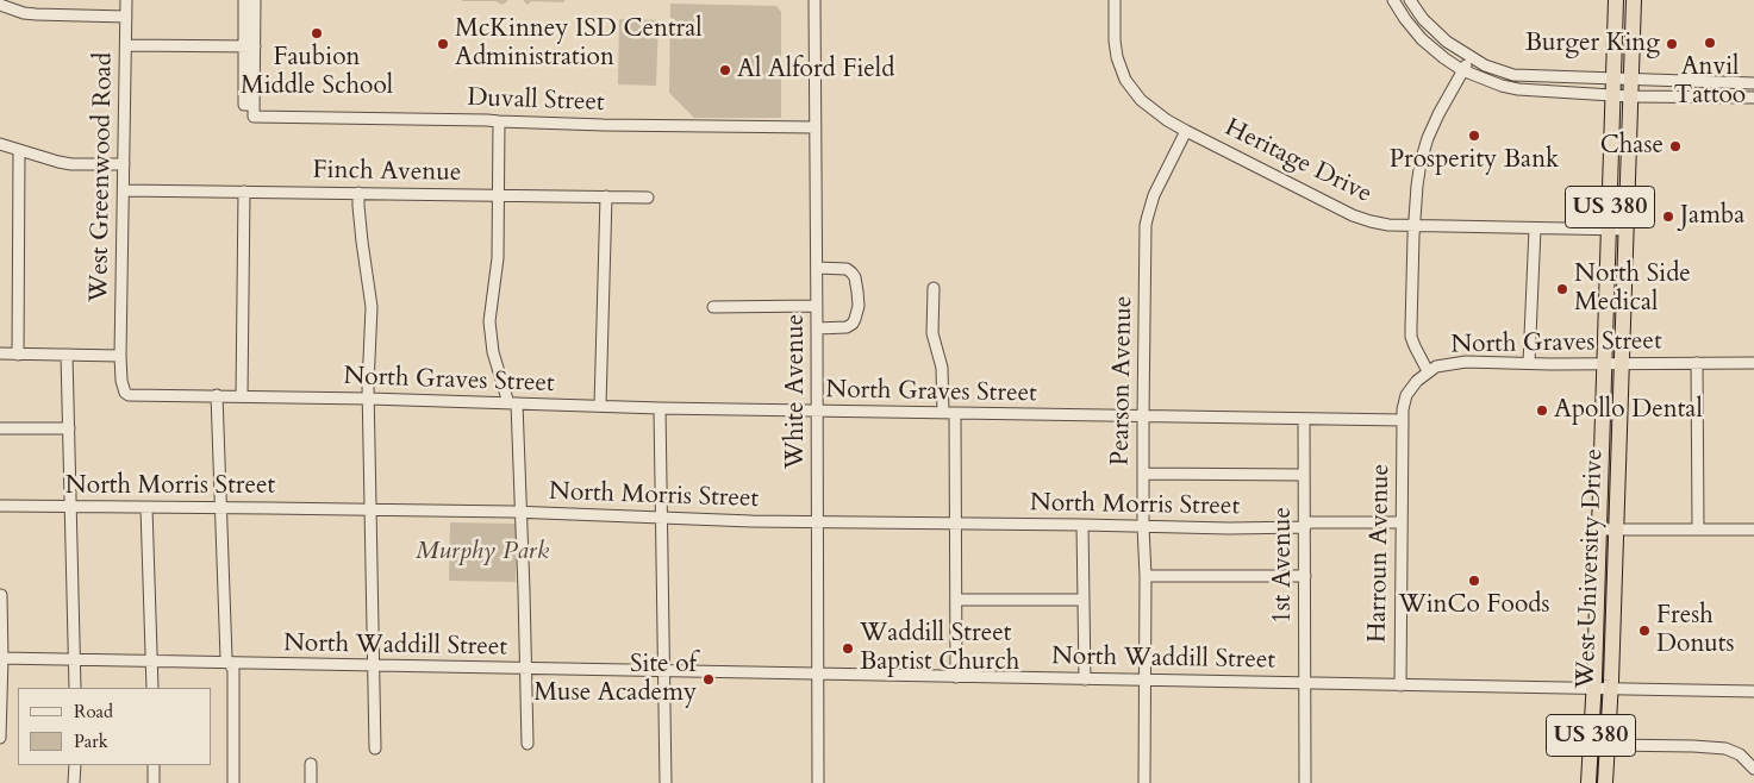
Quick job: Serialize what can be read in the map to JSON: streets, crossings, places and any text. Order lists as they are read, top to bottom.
{
  "streets": {
    "highway": ["US 380", "West University Drive"],
    "street": [
      "Duvall Street",
      "Heritage Drive",
      "Finch Avenue",
      "West Greenwood Road",
      "North Graves Street",
      "Pearson Avenue",
      "White Avenue",
      "North Morris Street",
      "Harroun Avenue",
      "1st Avenue",
      "North Waddill Street"
    ]
  },
  "crossings": [
    ["Duvall Street", "White Avenue"],
    ["Heritage Drive", "Pearson Avenue"],
    ["Heritage Drive", "West University Drive"],
    ["Finch Avenue", "West Greenwood Road"],
    ["West Greenwood Road", "North Graves Street"],
    ["North Graves Street", "Pearson Avenue"],
    ["North Graves Street", "White Avenue"],
    ["North Graves Street", "Harroun Avenue"],
    ["North Graves Street", "1st Avenue"],
    ["North Graves Street", "West University Drive"],
    ["Pearson Avenue", "North Morris Street"],
    ["Pearson Avenue", "North Waddill Street"],
    ["White Avenue", "North Morris Street"],
    ["White Avenue", "North Waddill Street"],
    ["North Morris Street", "Harroun Avenue"],
    ["North Morris Street", "1st Avenue"],
    ["Harroun Avenue", "North Waddill Street"],
    ["1st Avenue", "North Waddill Street"],
    ["West University Drive", "North Waddill Street"]
  ],
  "parks": ["Murphy Park"],
  "places": [
    "Faubion Middle School",
    "Anvil Tattoo",
    "McKinney ISD Central Administration",
    "Burger King",
    "Al Alford Field",
    "Prosperity Bank",
    "Chase",
    "Jamba",
    "North Side Medical",
    "Apollo Dental",
    "WinCo Foods",
    "Fresh Donuts",
    "Waddill Street Baptist Church",
    "Site of Muse Academy"
  ],
  "legend": ["Road", "Park"]
}
